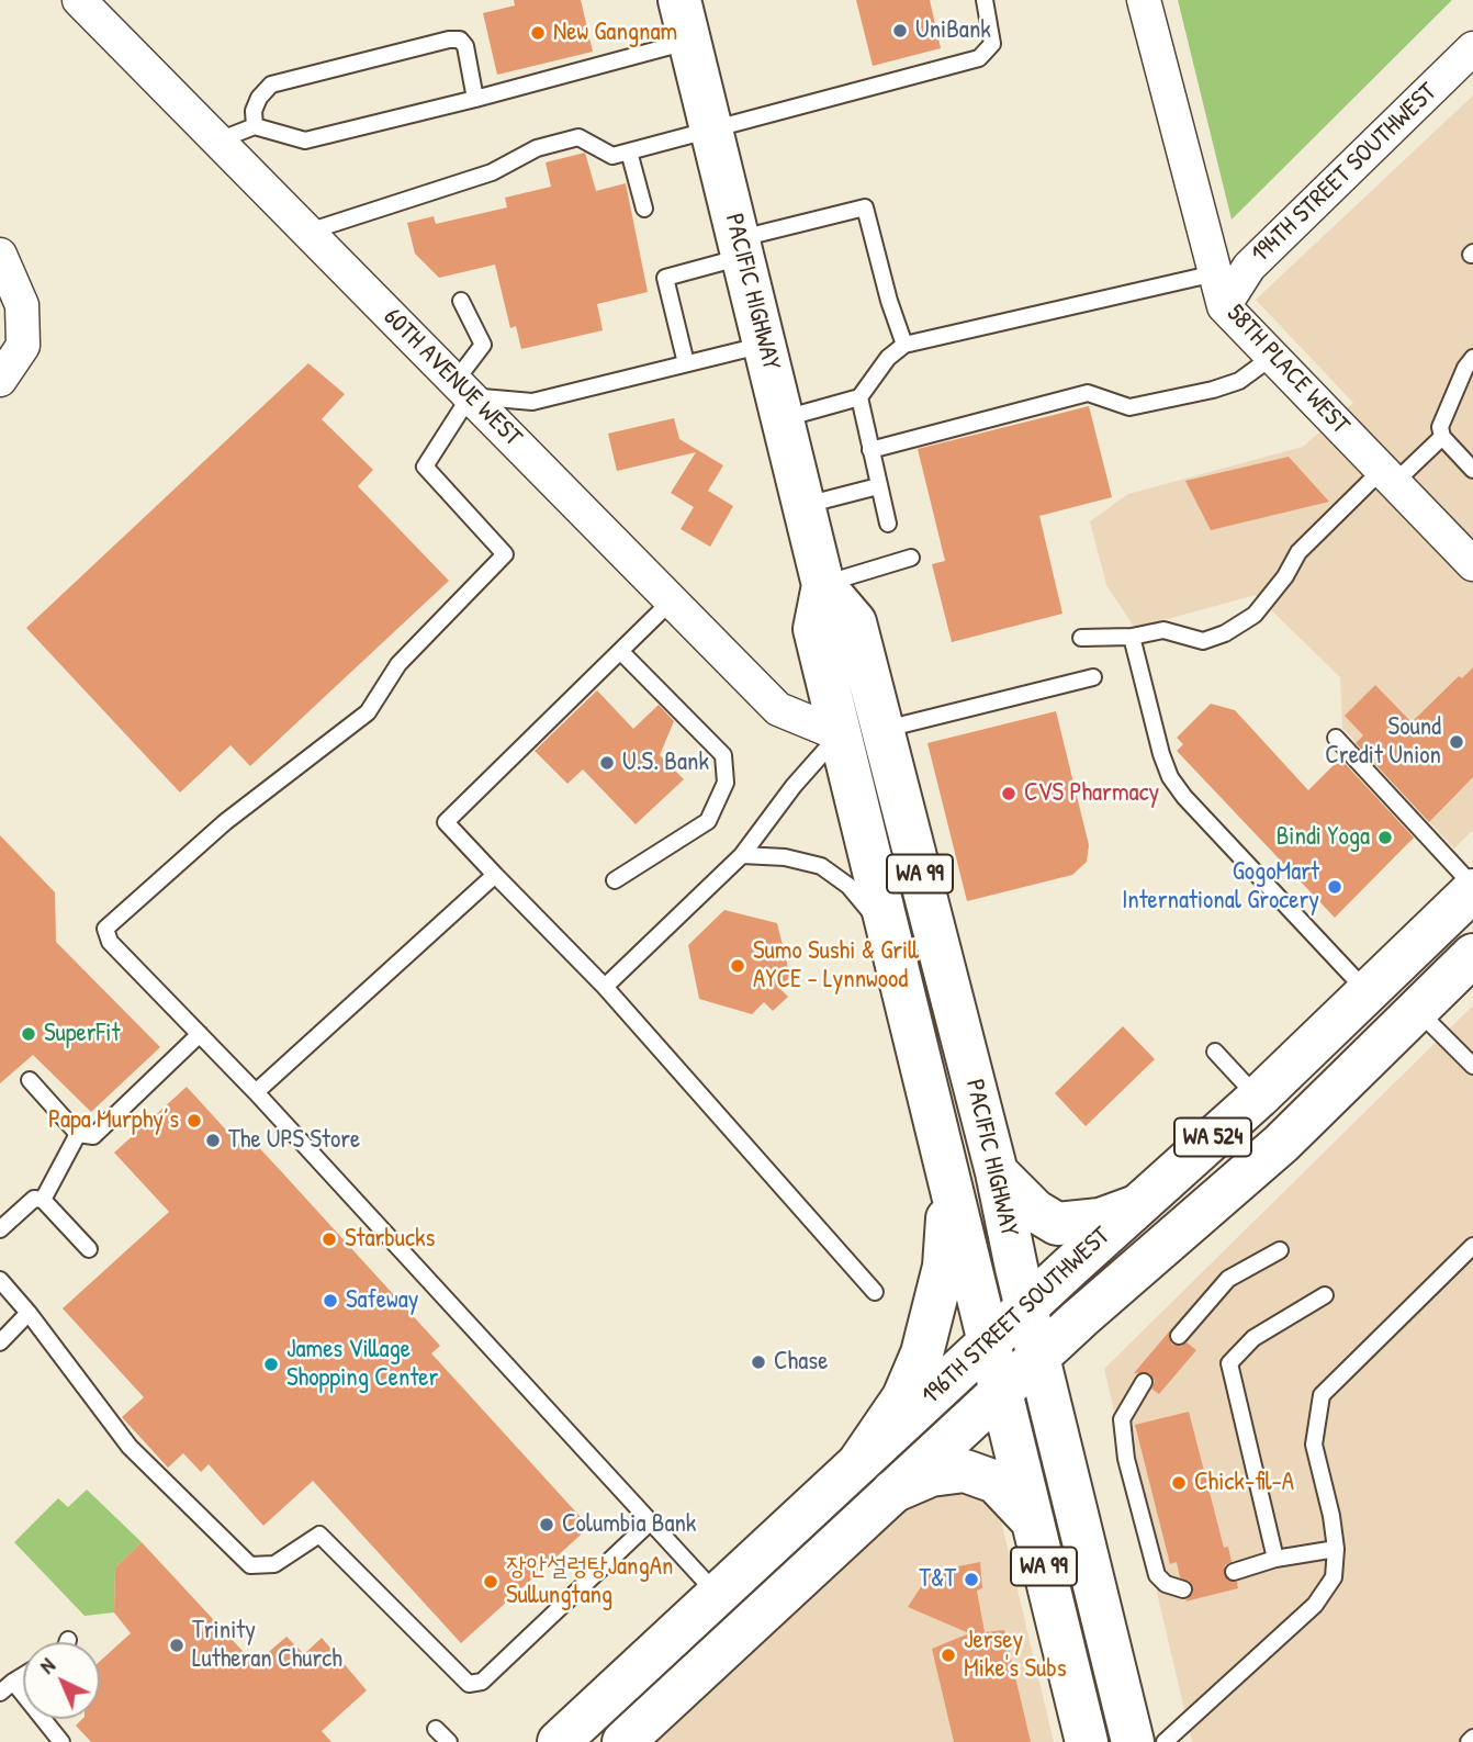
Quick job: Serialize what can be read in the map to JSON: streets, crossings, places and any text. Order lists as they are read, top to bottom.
{
  "streets": {
    "main road": [
      "PACIFIC HIGHWAY",
      "WA 99",
      "WA 524",
      "196TH STREET SOUTHWEST"
    ],
    "street": ["194TH STREET SOUTHWEST", "58TH PLACE WEST", "60TH AVENUE WEST"]
  },
  "crossings": [
    ["194TH STREET SOUTHWEST", "58TH PLACE WEST"],
    ["PACIFIC HIGHWAY", "60TH AVENUE WEST"],
    ["PACIFIC HIGHWAY", "196TH STREET SOUTHWEST"]
  ],
  "places": [
    "UniBank",
    "New Gangnam",
    "Sound Credit Union",
    "U.S. Bank",
    "CVS Pharmacy",
    "Bindi Yoga",
    "GogoMart International Grocery",
    "Sumo Sushi & Grill AYCE - Lynnwood",
    "SuperFit",
    "Papa Murphy’s",
    "The UPS Store",
    "Starbucks",
    "Safeway",
    "Chase",
    "James Village Shopping Center",
    "Chick-fil-A",
    "Columbia Bank",
    "T&T",
    "장안설렁탕JangAn Sullungtang",
    "Trinity Lutheran Church",
    "Jersey Mike's Subs"
  ],
  "north": "top left"
}
